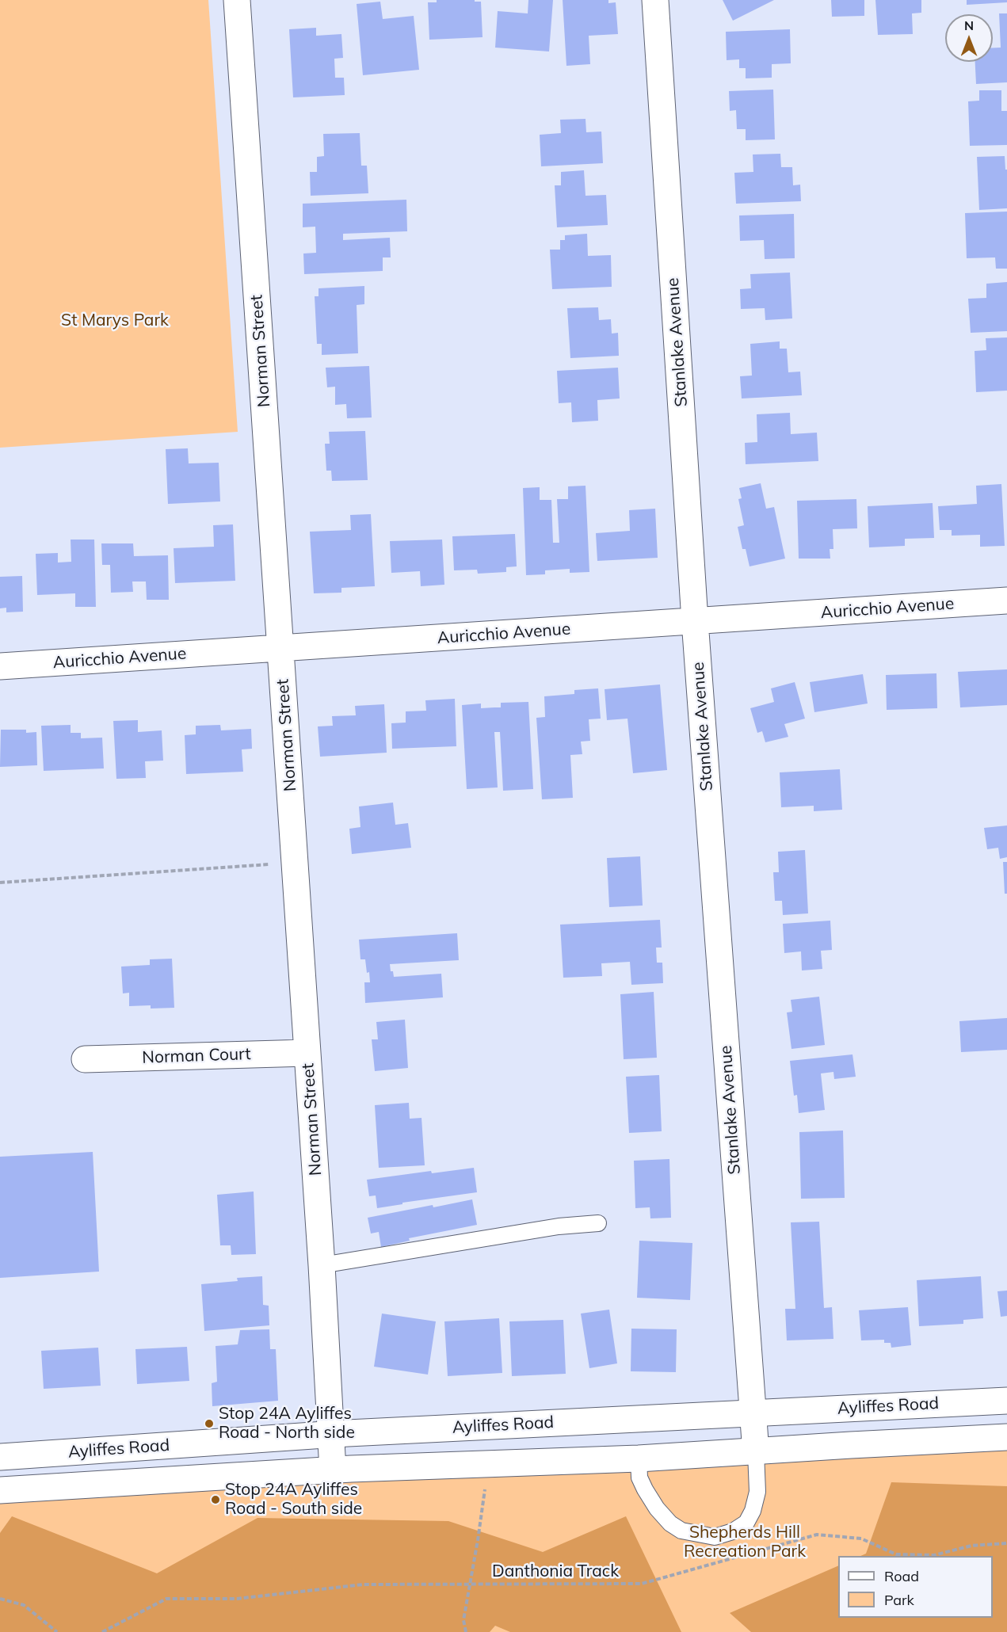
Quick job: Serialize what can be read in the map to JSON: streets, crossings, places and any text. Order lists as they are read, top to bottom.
{
  "streets": {
    "street": [
      "Stanlake Avenue",
      "Norman Street",
      "Auricchio Avenue",
      "Norman Court",
      "Ayliffes Road"
    ],
    "path": ["Danthonia Track"]
  },
  "crossings": [
    ["Stanlake Avenue", "Auricchio Avenue"],
    ["Stanlake Avenue", "Ayliffes Road"],
    ["Norman Street", "Auricchio Avenue"],
    ["Norman Street", "Norman Court"],
    ["Norman Street", "Ayliffes Road"]
  ],
  "parks": ["St Marys Park", "Shepherds Hill Recreation Park"],
  "places": ["Stop 24A Ayliffes Road - North side", "Stop 24A Ayliffes Road - South side"],
  "legend": ["Road", "Park"],
  "north": "top"
}
